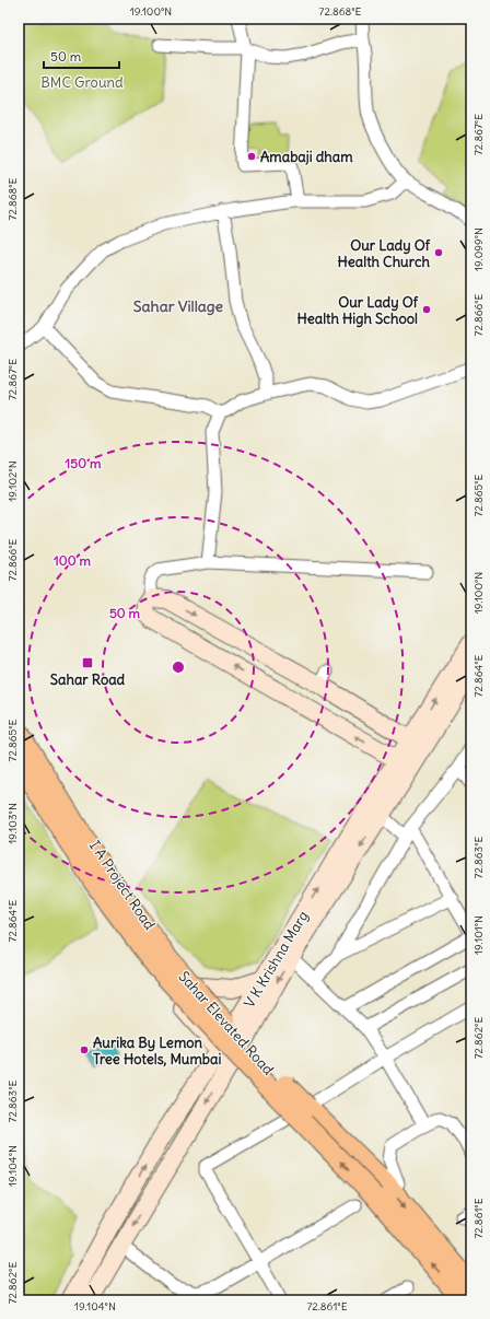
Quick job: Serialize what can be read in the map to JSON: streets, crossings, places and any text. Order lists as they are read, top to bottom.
{
  "streets": {
    "main road": ["Sahar Elevated Road"],
    "street": ["I A Project Road", "V K Krishna Marg"]
  },
  "crossings": [
    ["I A Project Road", "V K Krishna Marg"]
  ],
  "districts": ["Sahar Village"],
  "parks": ["BMC Ground"],
  "places": {
    "other": [
      "Amabaji dham",
      "Our Lady Of Health Church",
      "Our Lady Of Health High School",
      "Aurika By Lemon Tree Hotels, Mumbai"
    ],
    "transit": ["Sahar Road"]
  },
  "scale_bar": "50 m",
  "coordinates": [
    "19.100°N",
    "72.868°E",
    "72.867°E",
    "19.099°N",
    "72.866°E",
    "19.102°N",
    "72.865°E",
    "72.864°E",
    "19.103°N",
    "72.863°E",
    "19.101°N",
    "72.862°E",
    "19.104°N",
    "72.861°E"
  ],
  "rings": ["150 m", "100 m", "50 m"]
}
